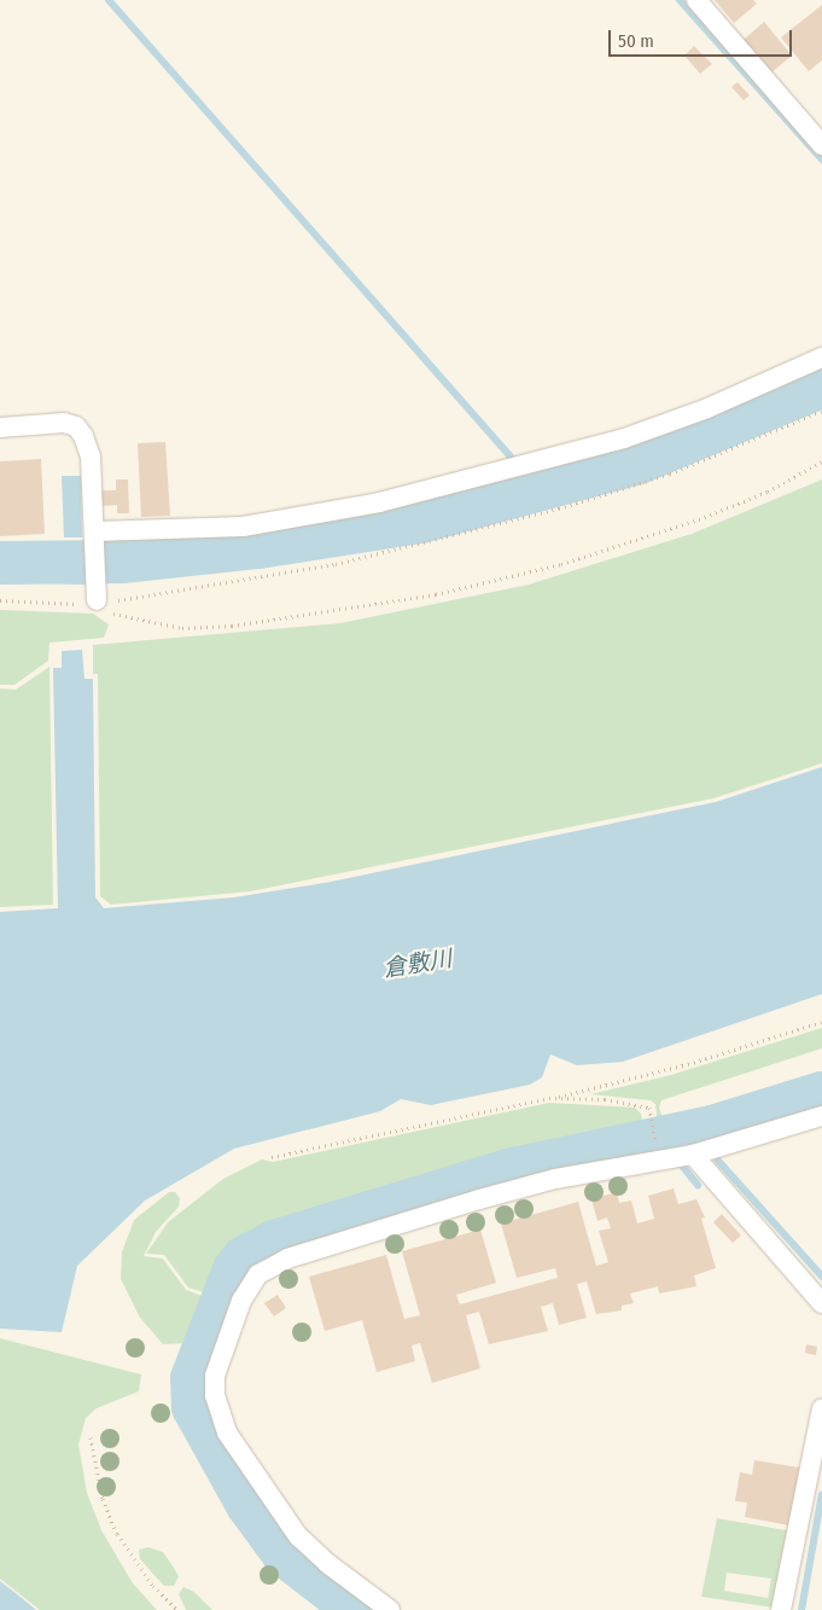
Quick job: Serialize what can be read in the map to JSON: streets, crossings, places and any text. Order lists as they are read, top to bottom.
{
  "water": ["倉敷川"],
  "scale_bar": "50 m"
}
